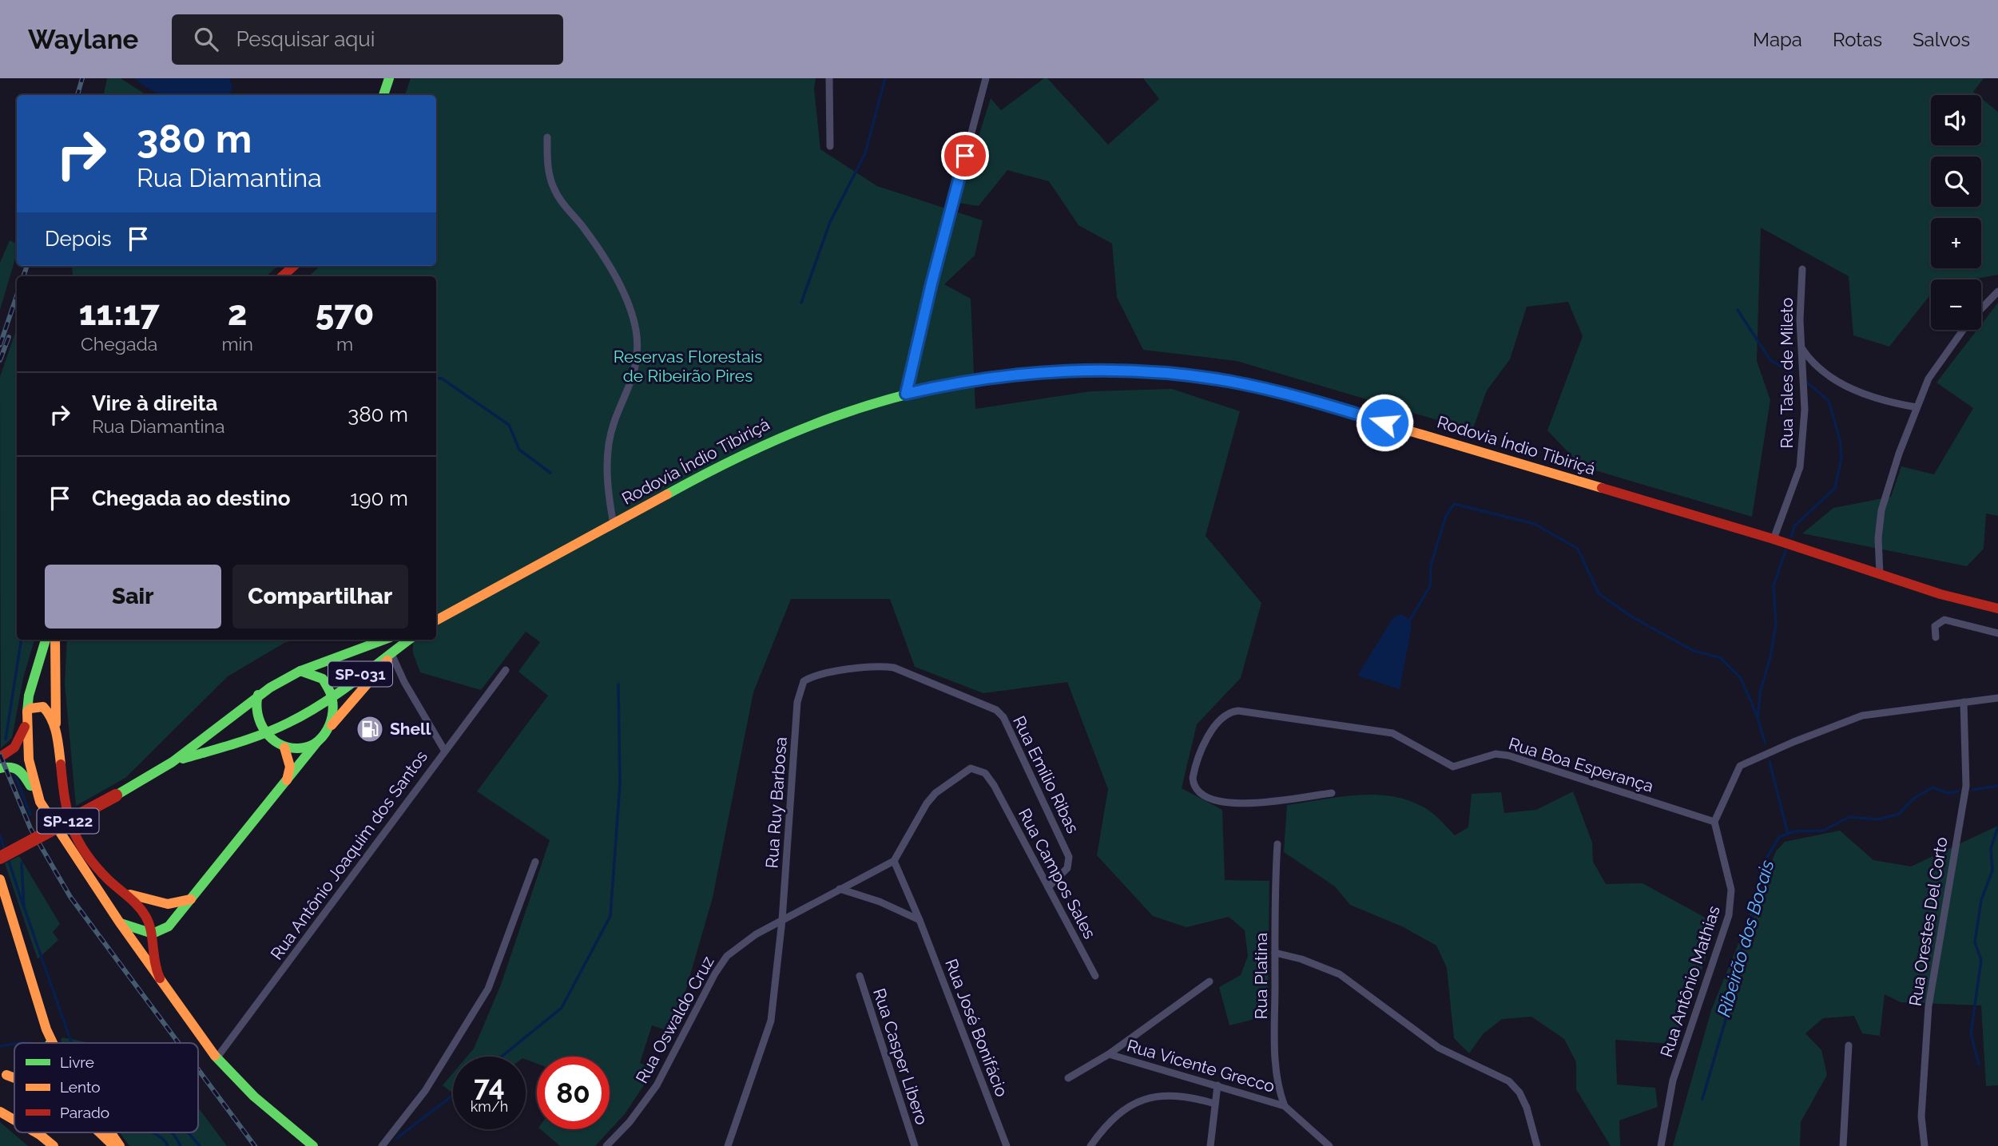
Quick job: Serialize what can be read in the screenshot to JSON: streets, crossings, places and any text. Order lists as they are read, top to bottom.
{
  "streets": {
    "main road": ["Rodovia Índio Tibiriçá", "SP-031", "SP-122"],
    "street": [
      "Rua Tales de Mileto",
      "Rua Boa Esperança",
      "Rua Emílio Ribas",
      "Rua Ruy Barbosa",
      "Rua Antônio Joaquim dos Santos",
      "Rua Campos Sales",
      "Rua Orestes Del Corto",
      "Rua Platina",
      "Rua Antônio Mathias",
      "Rua Oswaldo Cruz",
      "Rua José Bonifácio",
      "Rua Casper Libero",
      "Rua Vicente Grecco"
    ]
  },
  "crossings": [
    ["Rua Tales de Mileto", "Rodovia Índio Tibiriçá"],
    ["Rua Boa Esperança", "Rua Antônio Mathias"],
    ["Rua Emílio Ribas", "Rua Ruy Barbosa"],
    ["Rua Emílio Ribas", "Rua Campos Sales"],
    ["Rua Ruy Barbosa", "Rua Oswaldo Cruz"],
    ["Rua Campos Sales", "Rua Oswaldo Cruz"],
    ["Rua Campos Sales", "Rua José Bonifácio"],
    ["Rua Platina", "Rua Vicente Grecco"],
    ["Rua Oswaldo Cruz", "Rua José Bonifácio"]
  ],
  "water": ["Ribeirão dos Bocais"],
  "parks": ["Reservas Florestais de Ribeirão Pires"],
  "places": {
    "fuel station": ["Shell"]
  },
  "legend": ["Livre", "Lento", "Parado"],
  "page": {
    "header": "Waylane",
    "search": "Pesquisar aqui",
    "nav": ["Mapa", "Rotas", "Salvos"],
    "map_buttons": ["+", "−"],
    "turn": ["380 m", "Rua Diamantina"],
    "then": "Depois",
    "eta": [
      "11:17",
      "Chegada",
      "2",
      "min",
      "570",
      "m"
    ],
    "list": [
      {
        "name": "Vire à direita",
        "note": "Rua Diamantina",
        "value": "380 m"
      },
      {
        "name": "Chegada ao destino",
        "value": "190 m"
      }
    ],
    "buttons": ["Sair", "Compartilhar"],
    "speed": "74 km/h",
    "limit": "80"
  }
}
